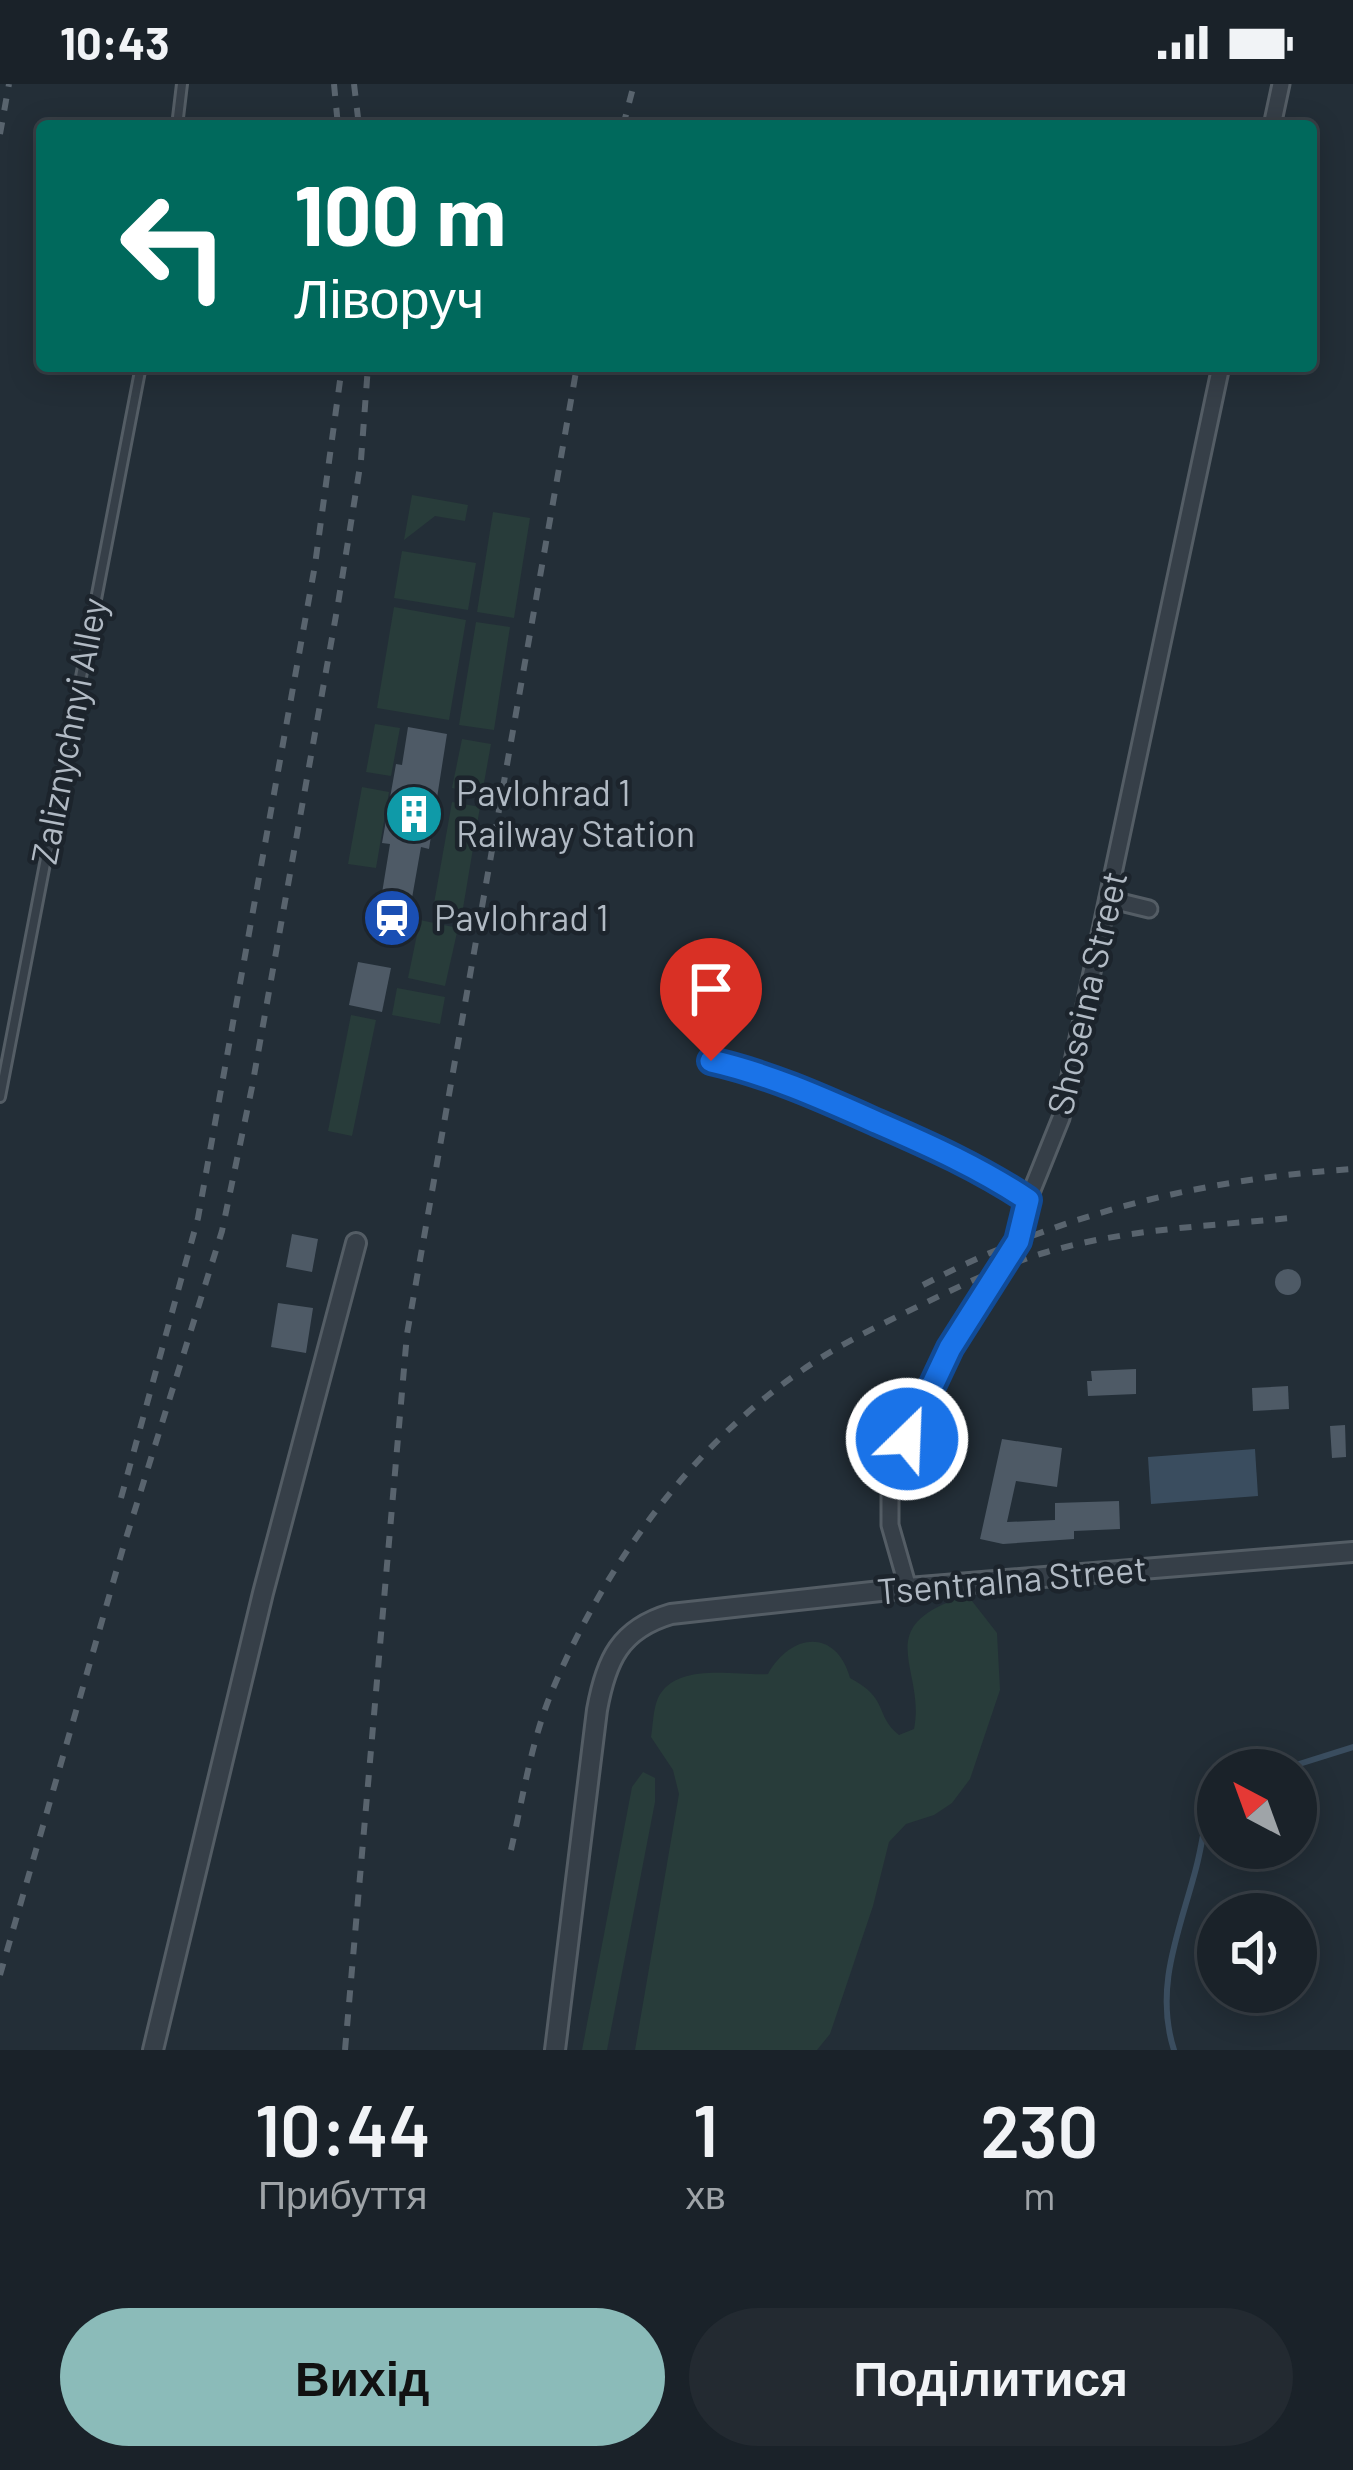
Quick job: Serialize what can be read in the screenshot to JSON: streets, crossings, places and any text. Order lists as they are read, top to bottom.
{
  "streets": {
    "street": ["Shoseina Street", "Tsentralna Street"],
    "lane": ["Zaliznychnyi Alley"]
  },
  "crossings": [
    ["Shoseina Street", "Tsentralna Street"]
  ],
  "places": {
    "building": ["Pavlohrad 1 Railway Station"],
    "station": ["Pavlohrad 1"]
  },
  "north": "top left",
  "page": {
    "status": "10:43",
    "turn": ["100 m", "Ліворуч"],
    "eta": [
      "10:44",
      "Прибуття",
      "1",
      "хв",
      "230",
      "m"
    ],
    "buttons": ["Вихід", "Поділитися"]
  }
}
